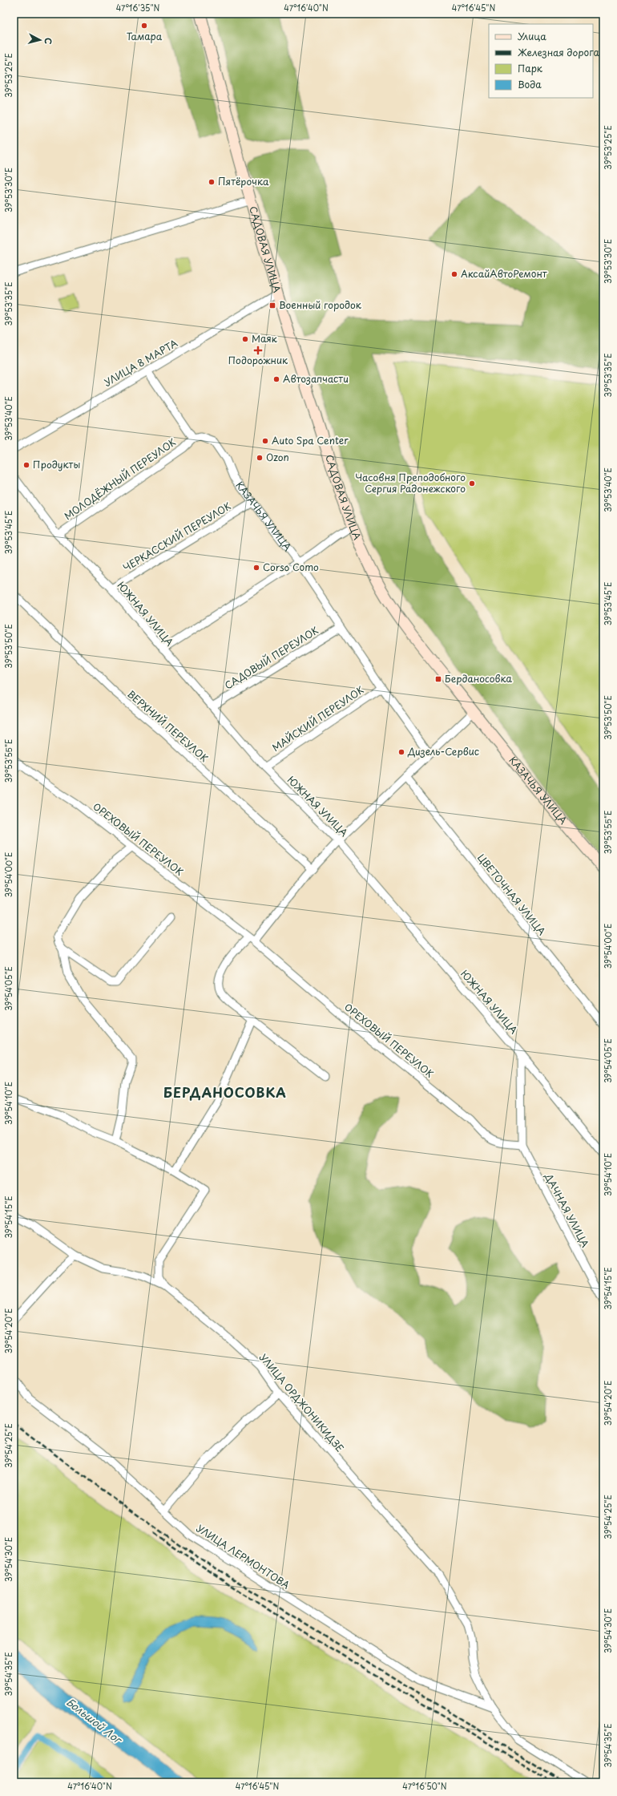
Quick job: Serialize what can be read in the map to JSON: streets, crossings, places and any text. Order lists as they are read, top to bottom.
{
  "streets": {
    "main road": ["САДОВАЯ УЛИЦА", "КАЗАЧЬЯ УЛИЦА"],
    "street": [
      "УЛИЦА 8 МАРТА",
      "МОЛОДЁЖНЫЙ ПЕРЕУЛОК",
      "ЧЕРКАССКИЙ ПЕРЕУЛОК",
      "ЮЖНАЯ УЛИЦА",
      "САДОВЫЙ ПЕРЕУЛОК",
      "МАЙСКИЙ ПЕРЕУЛОК",
      "ВЕРХНИЙ ПЕРЕУЛОК",
      "ОРЕХОВЫЙ ПЕРЕУЛОК",
      "ЦВЕТОЧНАЯ УЛИЦА",
      "ДАЧНАЯ УЛИЦА",
      "УЛИЦА ОРДЖОНИКИДЗЕ",
      "УЛИЦА ЛЕРМОНТОВА"
    ]
  },
  "crossings": [
    ["САДОВАЯ УЛИЦА", "УЛИЦА 8 МАРТА"],
    ["САДОВАЯ УЛИЦА", "КАЗАЧЬЯ УЛИЦА"],
    ["МОЛОДЁЖНЫЙ ПЕРЕУЛОК", "КАЗАЧЬЯ УЛИЦА"],
    ["МОЛОДЁЖНЫЙ ПЕРЕУЛОК", "ЮЖНАЯ УЛИЦА"],
    ["КАЗАЧЬЯ УЛИЦА", "ЧЕРКАССКИЙ ПЕРЕУЛОК"],
    ["КАЗАЧЬЯ УЛИЦА", "САДОВЫЙ ПЕРЕУЛОК"],
    ["КАЗАЧЬЯ УЛИЦА", "МАЙСКИЙ ПЕРЕУЛОК"],
    ["ЧЕРКАССКИЙ ПЕРЕУЛОК", "ЮЖНАЯ УЛИЦА"],
    ["ЮЖНАЯ УЛИЦА", "САДОВЫЙ ПЕРЕУЛОК"],
    ["ЮЖНАЯ УЛИЦА", "МАЙСКИЙ ПЕРЕУЛОК"],
    ["ОРЕХОВЫЙ ПЕРЕУЛОК", "ДАЧНАЯ УЛИЦА"],
    ["УЛИЦА ОРДЖОНИКИДЗЕ", "УЛИЦА ЛЕРМОНТОВА"]
  ],
  "districts": ["БЕРДАНОСОВКА"],
  "water": ["Большой Лог"],
  "places": {
    "other": [
      "Тамара",
      "Пятёрочка",
      "АксайАвтоРемонт",
      "Маяк",
      "Автозапчасти",
      "Auto Spa Center",
      "Ozon",
      "Продукты",
      "Часовня Преподобного Сергия Радонежского",
      "Corso Como",
      "Дизель-Сервис"
    ],
    "transit": ["Военный городок", "Берданосовка"],
    "health": ["Подорожник"]
  },
  "legend": [
    "Улица",
    "Железная дорога",
    "Парк",
    "Вода"
  ],
  "north": "right",
  "coordinates": [
    "47°16'35\"N",
    "47°16'40\"N",
    "47°16'45\"N",
    "39°53'25\"E",
    "39°53'30\"E",
    "39°53'35\"E",
    "39°53'40\"E",
    "39°53'45\"E",
    "39°53'50\"E",
    "39°53'55\"E",
    "39°54'00\"E",
    "39°54'05\"E",
    "39°54'10\"E",
    "39°54'15\"E",
    "39°54'20\"E",
    "39°54'25\"E",
    "39°54'30\"E",
    "39°54'35\"E",
    "47°16'50\"N"
  ]
}
